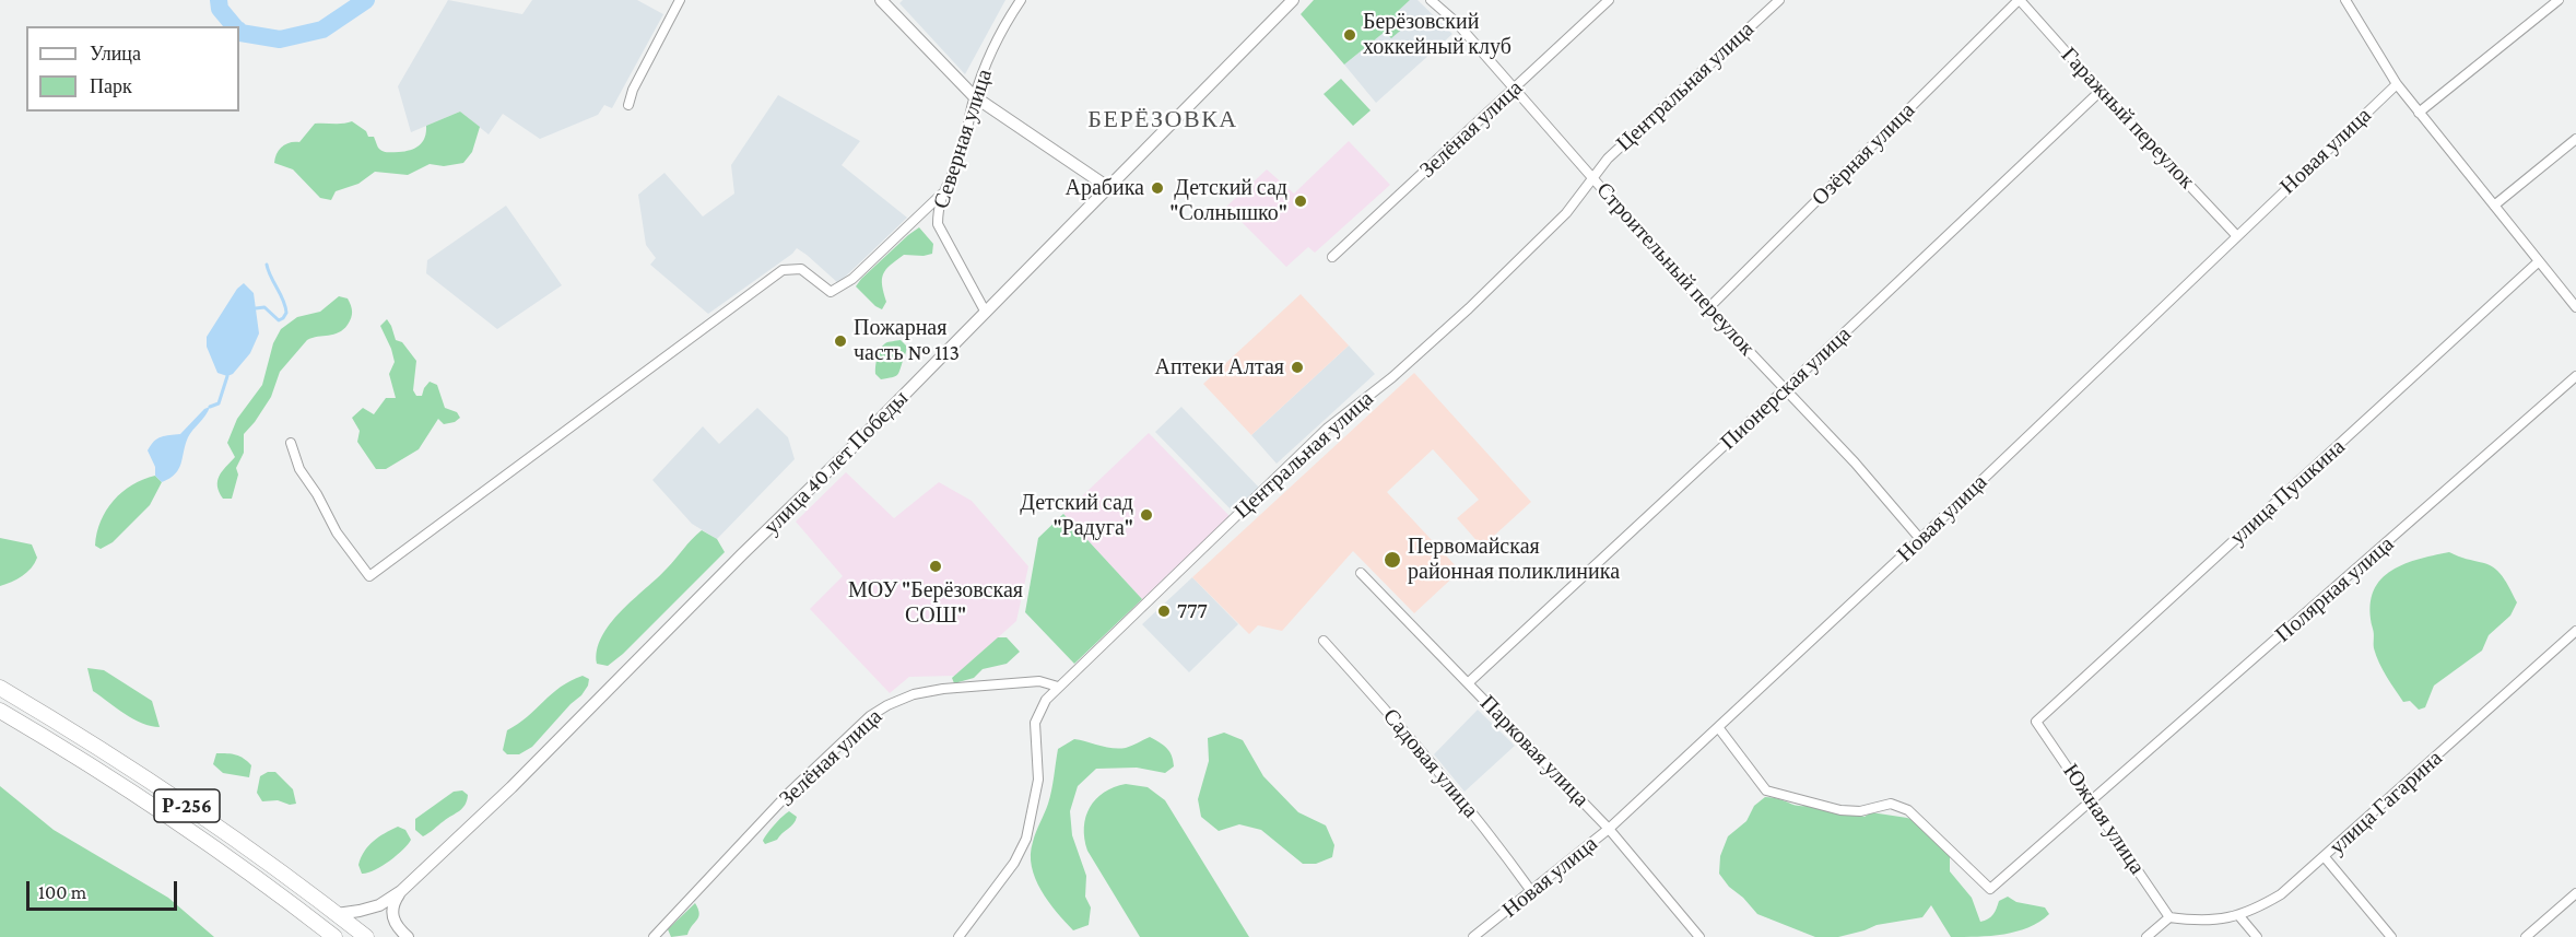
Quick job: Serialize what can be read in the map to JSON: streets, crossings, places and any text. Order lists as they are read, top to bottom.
{
  "streets": {
    "highway": ["Р-256"],
    "street": [
      "Центральная улица",
      "Гаражный переулок",
      "Зелёная улица",
      "Северная улица",
      "Новая улица",
      "Озёрная улица",
      "Строительный переулок",
      "Пионерская улица",
      "улица 40 лет Победы",
      "улица Пушкина",
      "Полярная улица",
      "Парковая улица",
      "Садовая улица",
      "улица Гагарина",
      "Южная улица"
    ]
  },
  "crossings": [
    ["Центральная улица", "Зелёная улица"],
    ["Центральная улица", "Строительный переулок"],
    ["Гаражный переулок", "Новая улица"],
    ["Гаражный переулок", "Озёрная улица"],
    ["Гаражный переулок", "Пионерская улица"],
    ["Зелёная улица", "Строительный переулок"],
    ["Северная улица", "улица 40 лет Победы"],
    ["Новая улица", "Строительный переулок"],
    ["Новая улица", "Полярная улица"],
    ["Новая улица", "Парковая улица"],
    ["Новая улица", "Садовая улица"],
    ["Озёрная улица", "Строительный переулок"],
    ["Строительный переулок", "Пионерская улица"],
    ["Пионерская улица", "Парковая улица"],
    ["улица 40 лет Победы", "Р-256"],
    ["улица Пушкина", "Южная улица"],
    ["Полярная улица", "Южная улица"],
    ["улица Гагарина", "Южная улица"]
  ],
  "districts": ["БЕРЁЗОВКА"],
  "places": [
    "Берёзовский хоккейный клуб",
    "Арабика",
    "Детский сад \"Солнышко\"",
    "Пожарная часть № 113",
    "Аптеки Алтая",
    "Детский сад \"Радуга\"",
    "Первомайская районная поликлиника",
    "МОУ \"Берёзовская СОШ\"",
    "777"
  ],
  "legend": ["Улица", "Парк"],
  "scale_bar": "100 m"
}
